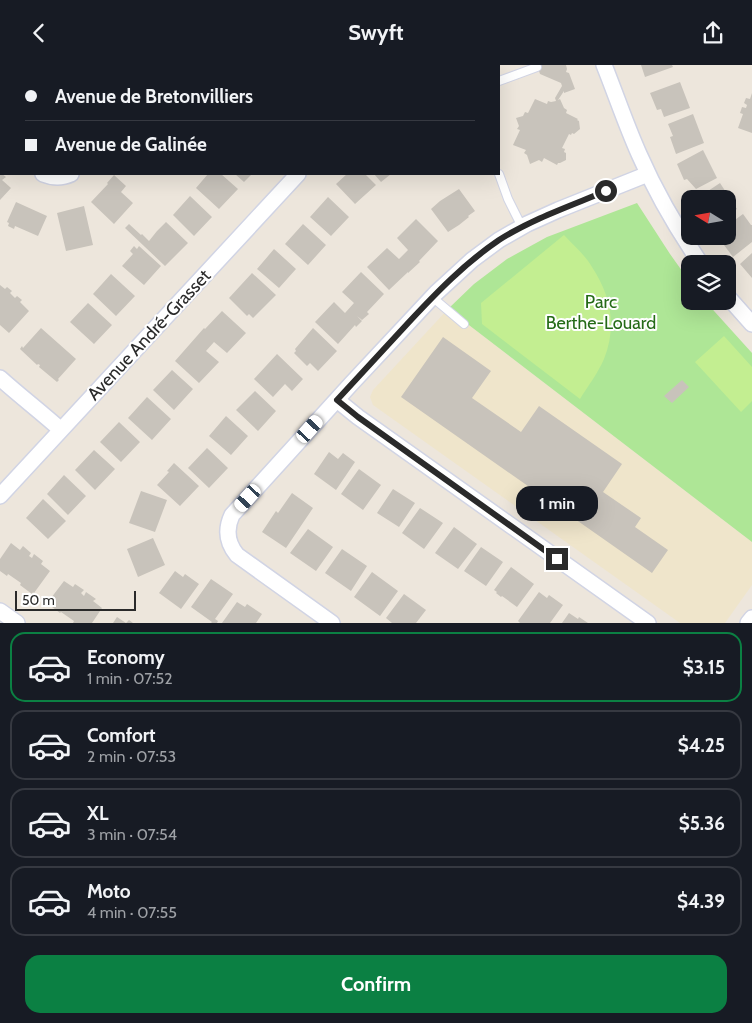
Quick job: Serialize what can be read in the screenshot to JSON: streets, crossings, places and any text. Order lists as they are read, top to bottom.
{
  "streets": {
    "street": ["Avenue André-Grasset"]
  },
  "parks": ["Parc Berthe-Louard"],
  "scale_bar": "50 m",
  "north": "left",
  "page": {
    "header": "Swyft",
    "banner": ["Avenue de Bretonvilliers", "Avenue de Galinée"],
    "bubble": "1 min",
    "scale": "50 m",
    "list": [
      {
        "name": "Economy",
        "note": "1 min · 07:52",
        "value": "$3.15"
      },
      {
        "name": "Comfort",
        "note": "2 min · 07:53",
        "value": "$4.25"
      },
      {
        "name": "XL",
        "note": "3 min · 07:54",
        "value": "$5.36"
      },
      {
        "name": "Moto",
        "note": "4 min · 07:55",
        "value": "$4.39"
      }
    ],
    "buttons": "Confirm"
  }
}
